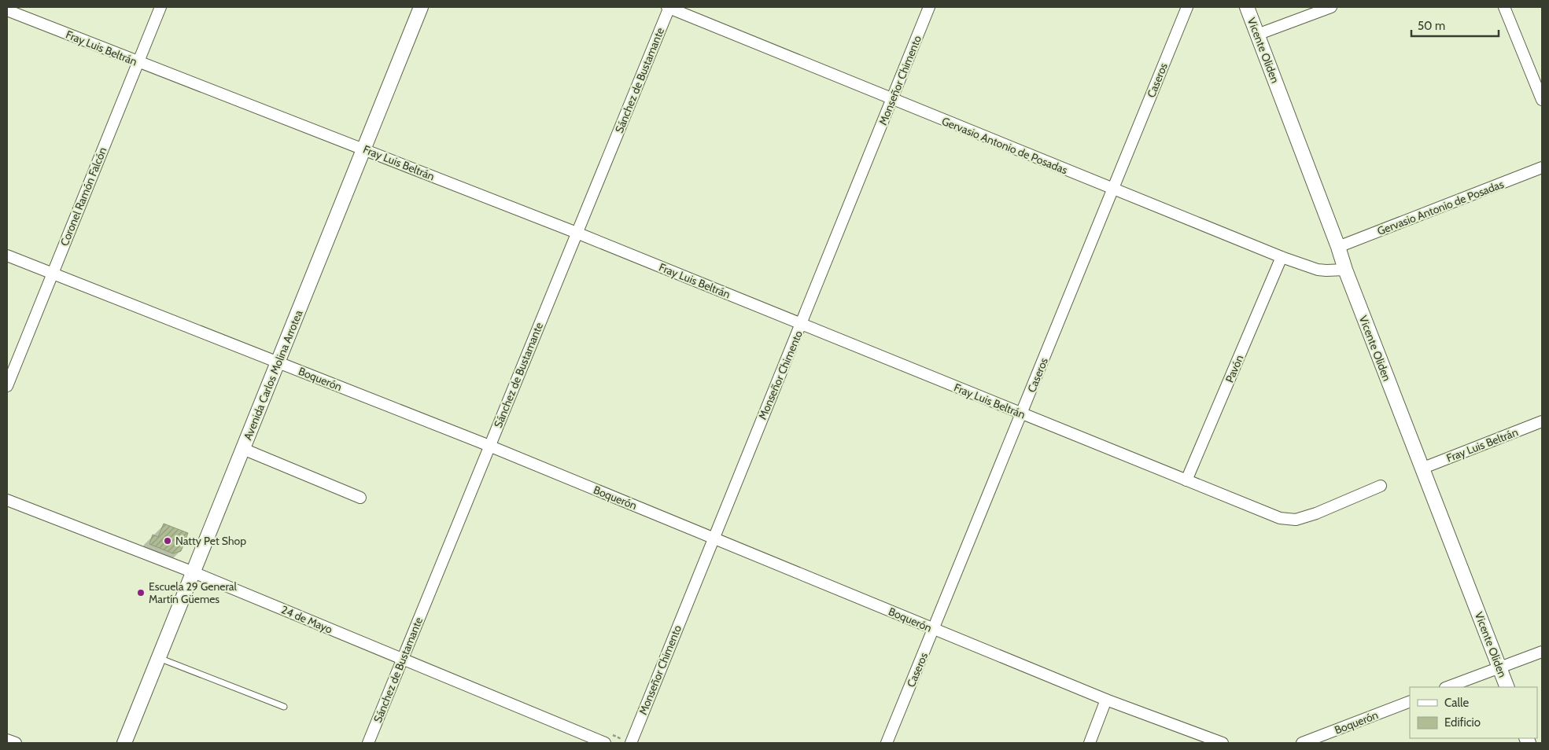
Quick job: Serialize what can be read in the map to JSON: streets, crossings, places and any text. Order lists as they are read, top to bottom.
{
  "streets": {
    "street": [
      "Fray Luis Beltrán",
      "Vicente Oliden",
      "Sánchez de Bustamante",
      "Monseñor Chimento",
      "Caseros",
      "Gervasio Antonio de Posadas",
      "Coronel Ramón Falcón",
      "Pavón",
      "Avenida Carlos Molina Arrotea",
      "Boquerón",
      "24 de Mayo"
    ]
  },
  "crossings": [
    ["Fray Luis Beltrán", "Vicente Oliden"],
    ["Fray Luis Beltrán", "Sánchez de Bustamante"],
    ["Fray Luis Beltrán", "Monseñor Chimento"],
    ["Fray Luis Beltrán", "Caseros"],
    ["Fray Luis Beltrán", "Coronel Ramón Falcón"],
    ["Fray Luis Beltrán", "Pavón"],
    ["Fray Luis Beltrán", "Avenida Carlos Molina Arrotea"],
    ["Vicente Oliden", "Gervasio Antonio de Posadas"],
    ["Sánchez de Bustamante", "Gervasio Antonio de Posadas"],
    ["Sánchez de Bustamante", "Boquerón"],
    ["Sánchez de Bustamante", "24 de Mayo"],
    ["Monseñor Chimento", "Gervasio Antonio de Posadas"],
    ["Monseñor Chimento", "Boquerón"],
    ["Caseros", "Gervasio Antonio de Posadas"],
    ["Caseros", "Boquerón"],
    ["Gervasio Antonio de Posadas", "Pavón"],
    ["Coronel Ramón Falcón", "Boquerón"],
    ["Avenida Carlos Molina Arrotea", "Boquerón"],
    ["Avenida Carlos Molina Arrotea", "24 de Mayo"]
  ],
  "places": ["Natty Pet Shop", "Escuela 29 General Martín Güemes"],
  "legend": ["Calle", "Edificio"],
  "scale_bar": "50 m"
}
